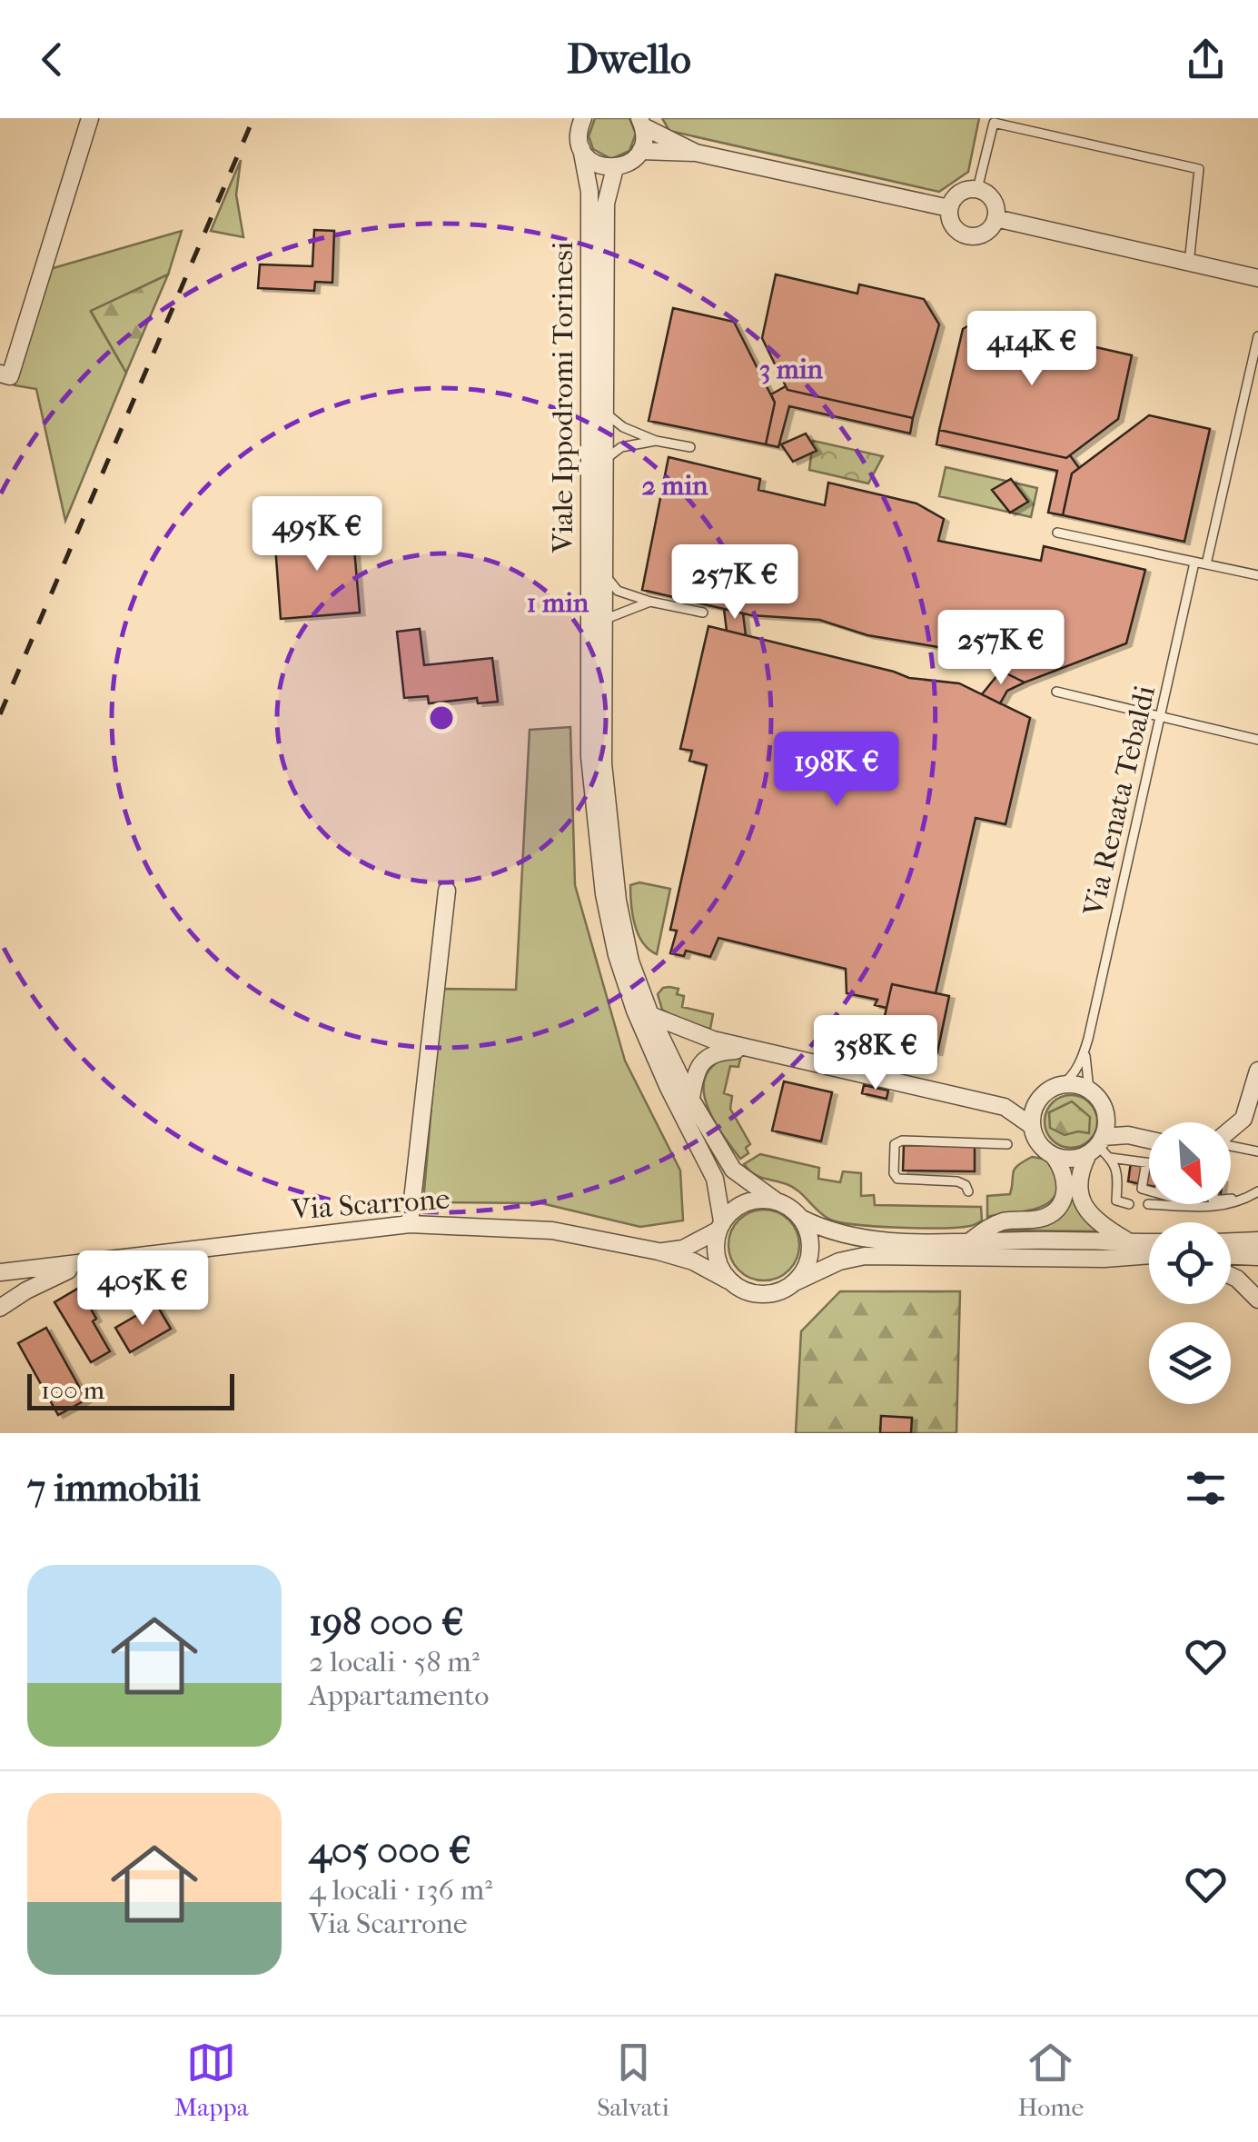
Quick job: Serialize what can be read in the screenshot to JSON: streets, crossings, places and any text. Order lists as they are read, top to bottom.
{
  "streets": {
    "street": ["Viale Ippodromi Torinesi", "Via Scarrone"],
    "lane": ["Via Renata Tebaldi"]
  },
  "crossings": [
    ["Viale Ippodromi Torinesi", "Via Scarrone"]
  ],
  "scale_bar": "100 m",
  "north": "bottom right",
  "page": {
    "header": "Dwello",
    "price": [
      "414K €",
      "495K €",
      "257K €",
      "257K €",
      "198K €",
      "358K €",
      "405K €"
    ],
    "scale": "100 m",
    "heading": "7 immobili",
    "list": [
      {
        "name": "198 000 €",
        "note": "2 locali · 58 m² · Appartamento"
      },
      {
        "name": "405 000 €",
        "note": "4 locali · 136 m² · Via Scarrone"
      }
    ],
    "tabs": ["Mappa", "Salvati", "Home"]
  },
  "rings": ["3 min", "2 min", "1 min"]
}
